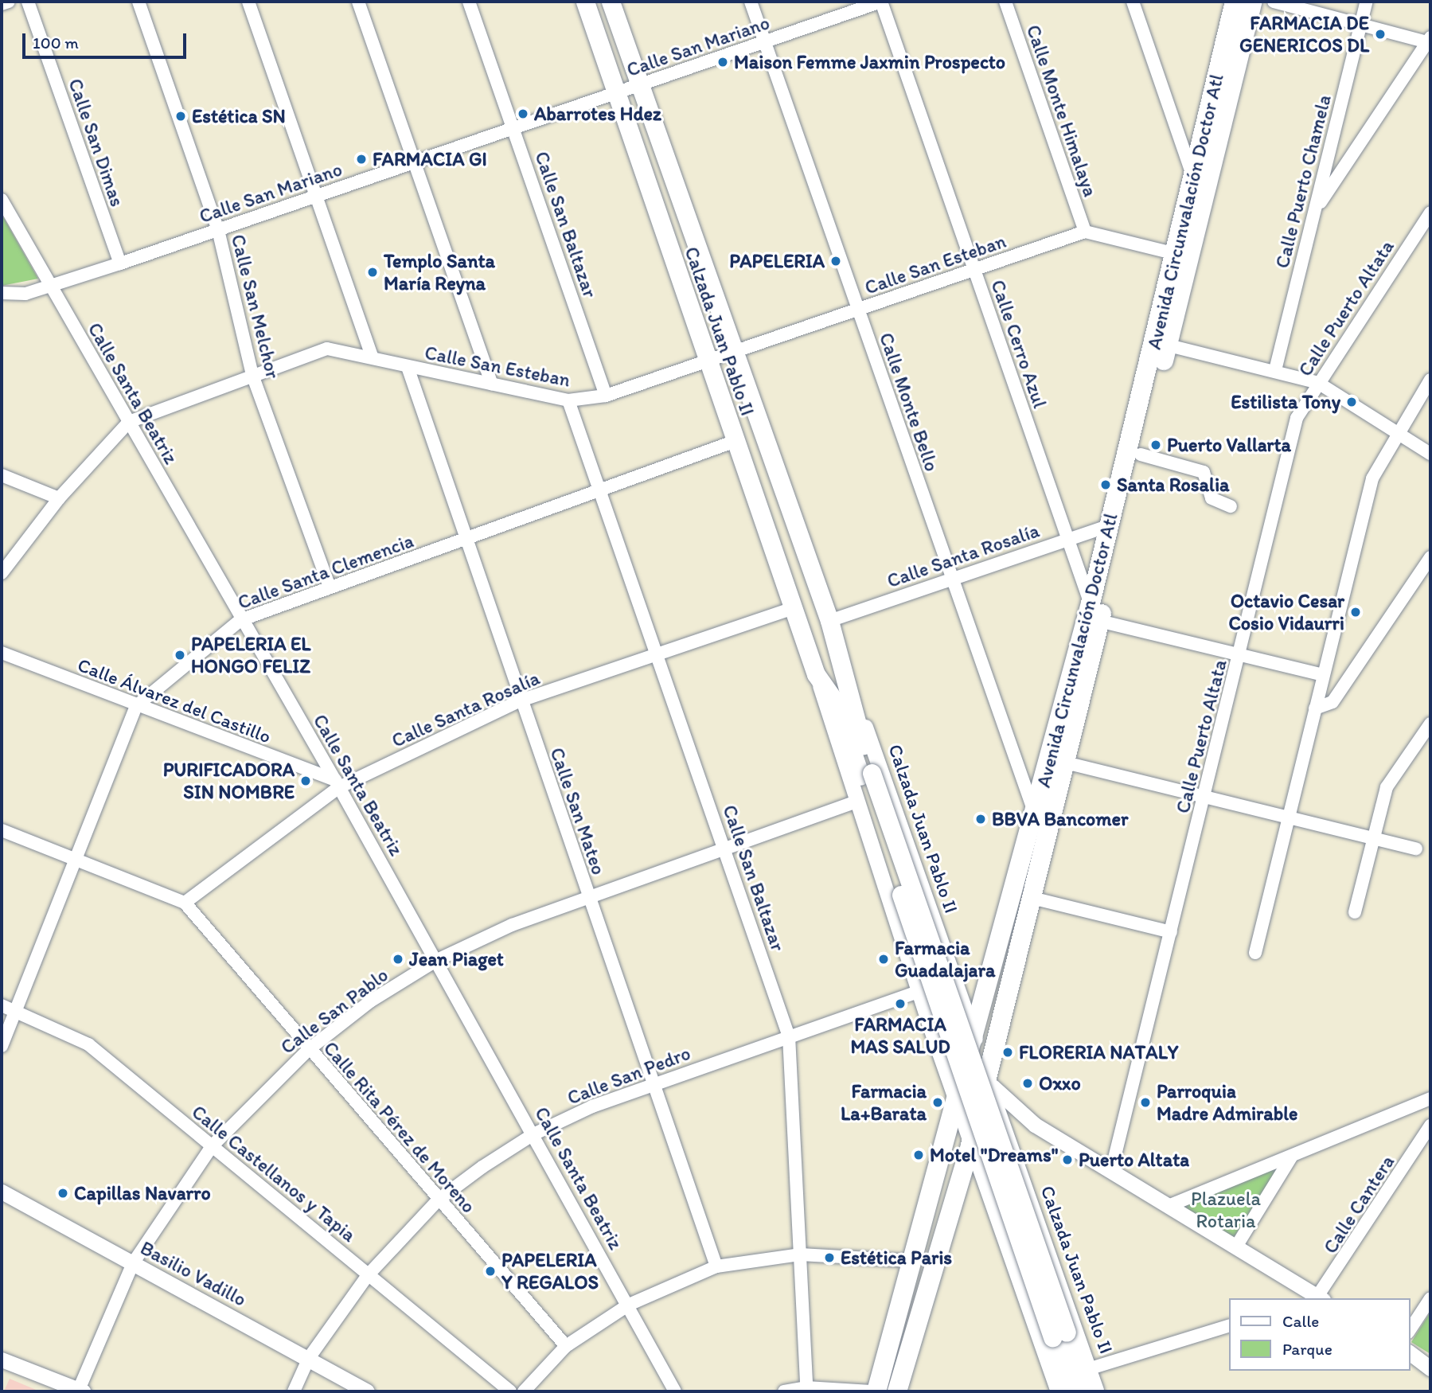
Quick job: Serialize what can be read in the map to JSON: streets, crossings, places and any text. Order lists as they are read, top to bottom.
{
  "streets": {
    "main road": ["Avenida Circunvalación Doctor Atl", "Calzada Juan Pablo II"],
    "street": [
      "Calle San Mariano",
      "Calle Monte Himalaya",
      "Calle San Dimas",
      "Calle Puerto Chamela",
      "Calle San Baltazar",
      "Calle San Esteban",
      "Calle San Melchor",
      "Calle Puerto Altata",
      "Calle Cerro Azul",
      "Calle Santa Beatriz",
      "Calle Monte Bello",
      "Calle Santa Rosalía",
      "Calle Santa Clemencia",
      "Calle Álvarez del Castillo",
      "Calle San Mateo",
      "Calle San Pablo",
      "Calle San Pedro",
      "Calle Rita Pérez de Moreno",
      "Calle Castellanos y Tapia",
      "Calle Cantera",
      "Basilio Vadillo"
    ]
  },
  "crossings": [
    ["Calle San Mariano", "Calle San Dimas"],
    ["Calle San Mariano", "Calle San Baltazar"],
    ["Calle San Mariano", "Calle San Melchor"],
    ["Calle San Mariano", "Calzada Juan Pablo II"],
    ["Calle San Mariano", "Calle Cerro Azul"],
    ["Calle San Mariano", "Calle Santa Beatriz"],
    ["Calle San Mariano", "Calle Monte Bello"],
    ["Calle Monte Himalaya", "Calle San Esteban"],
    ["Avenida Circunvalación Doctor Atl", "Calzada Juan Pablo II"],
    ["Avenida Circunvalación Doctor Atl", "Calle Cerro Azul"],
    ["Avenida Circunvalación Doctor Atl", "Calle Monte Bello"],
    ["Avenida Circunvalación Doctor Atl", "Calle Santa Rosalía"],
    ["Calle San Baltazar", "Calle San Esteban"],
    ["Calle San Baltazar", "Calle Santa Rosalía"],
    ["Calle San Baltazar", "Calle Santa Clemencia"],
    ["Calle San Baltazar", "Calle San Pablo"],
    ["Calle San Baltazar", "Calle San Pedro"],
    ["Calle San Esteban", "Calle San Melchor"],
    ["Calle San Esteban", "Calzada Juan Pablo II"],
    ["Calle San Esteban", "Calle Cerro Azul"],
    ["Calle San Esteban", "Calle Santa Beatriz"],
    ["Calle San Esteban", "Calle Monte Bello"],
    ["Calle San Esteban", "Calle San Mateo"],
    ["Calle San Melchor", "Calle Santa Clemencia"],
    ["Calzada Juan Pablo II", "Calle Santa Rosalía"],
    ["Calzada Juan Pablo II", "Calle Santa Clemencia"],
    ["Calzada Juan Pablo II", "Calle San Pablo"],
    ["Calzada Juan Pablo II", "Calle San Pedro"],
    ["Calle Cerro Azul", "Calle Santa Rosalía"],
    ["Calle Santa Beatriz", "Calle Santa Rosalía"],
    ["Calle Santa Beatriz", "Calle Santa Clemencia"],
    ["Calle Santa Beatriz", "Calle Álvarez del Castillo"],
    ["Calle Santa Beatriz", "Calle San Pablo"],
    ["Calle Santa Beatriz", "Calle San Pedro"],
    ["Calle Monte Bello", "Calle Santa Rosalía"],
    ["Calle Santa Rosalía", "Calle Álvarez del Castillo"],
    ["Calle Santa Rosalía", "Calle San Mateo"],
    ["Calle Santa Rosalía", "Calle Rita Pérez de Moreno"],
    ["Calle Santa Clemencia", "Calle Álvarez del Castillo"],
    ["Calle Santa Clemencia", "Calle San Mateo"],
    ["Calle Santa Clemencia", "Calle Rita Pérez de Moreno"],
    ["Calle Santa Clemencia", "Calle Castellanos y Tapia"],
    ["Calle San Mateo", "Calle San Pablo"],
    ["Calle San Mateo", "Calle San Pedro"],
    ["Calle San Pablo", "Calle Rita Pérez de Moreno"],
    ["Calle San Pablo", "Calle Castellanos y Tapia"],
    ["Calle San Pablo", "Basilio Vadillo"],
    ["Calle San Pedro", "Calle Rita Pérez de Moreno"],
    ["Calle San Pedro", "Calle Castellanos y Tapia"],
    ["Calle San Pedro", "Basilio Vadillo"]
  ],
  "parks": ["Plazuela Rotaria"],
  "places": [
    "FARMACIA DE GENERICOS DL",
    "Maison Femme Jaxmin Prospecto",
    "Abarrotes Hdez",
    "Estética SN",
    "FARMACIA GI",
    "PAPELERIA",
    "Templo Santa María Reyna",
    "Estilista Tony",
    "Puerto Vallarta",
    "Santa Rosalia",
    "Octavio Cesar Cosio Vidaurri",
    "PAPELERIA EL HONGO FELIZ",
    "PURIFICADORA SIN NOMBRE",
    "BBVA Bancomer",
    "Jean Piaget",
    "Farmacia Guadalajara",
    "FARMACIA MAS SALUD",
    "FLORERIA NATALY",
    "Oxxo",
    "Farmacia La+Barata",
    "Parroquia Madre Admirable",
    "Motel \"Dreams\"",
    "Puerto Altata",
    "Capillas Navarro",
    "Estética Paris",
    "PAPELERIA Y REGALOS"
  ],
  "legend": ["Calle", "Parque"],
  "scale_bar": "100 m"
}
